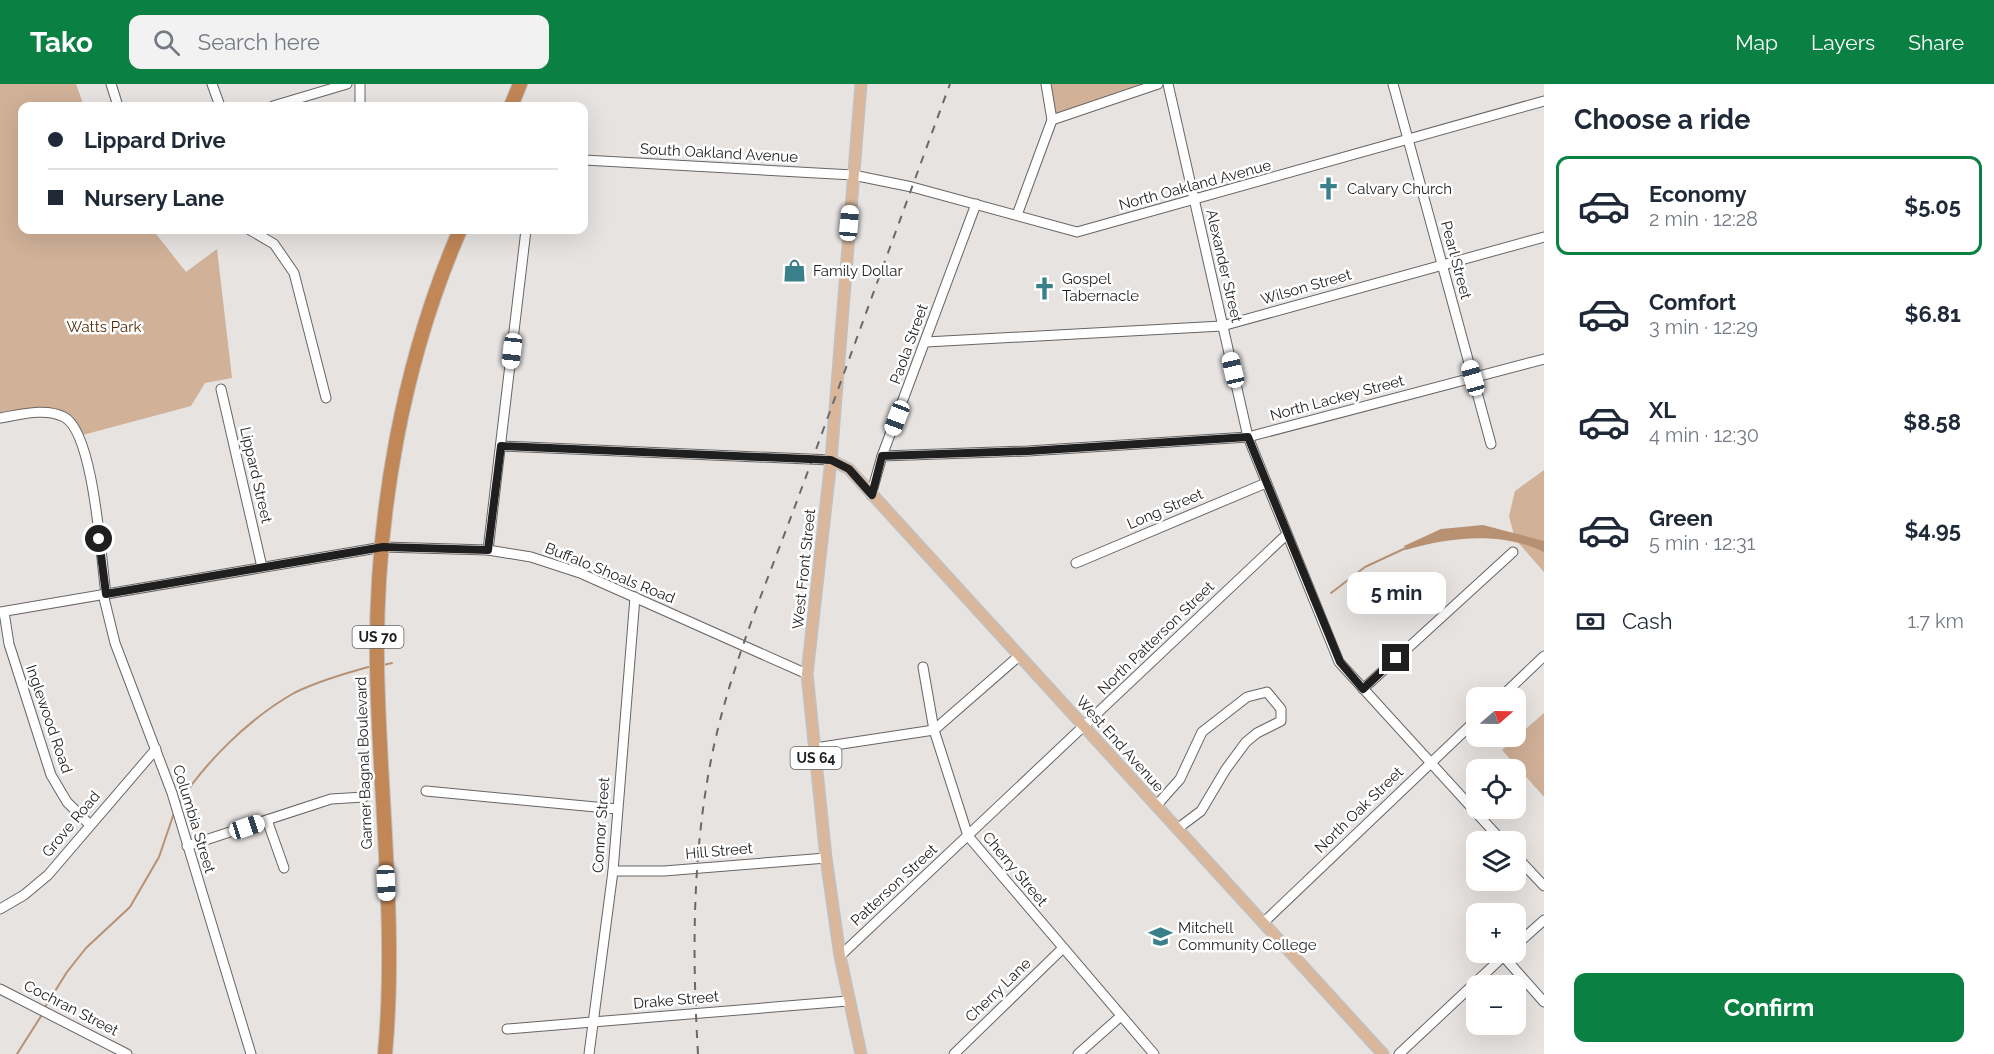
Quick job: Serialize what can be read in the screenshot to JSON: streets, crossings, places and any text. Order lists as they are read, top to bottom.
{
  "streets": {
    "highway": ["US 70", "Garner Bagnal Boulevard"],
    "main road": ["West Front Street", "West End Avenue", "US 64"],
    "street": [
      "South Oakland Avenue",
      "North Oakland Avenue",
      "Pearl Street",
      "Alexander Street",
      "Wilson Street",
      "Paola Street",
      "North Lackey Street",
      "Lippard Street",
      "Long Street",
      "Buffalo Shoals Road",
      "North Patterson Street",
      "Inglewood Road",
      "North Oak Street",
      "Columbia Street",
      "Grove Road",
      "Connor Street",
      "Hill Street",
      "Cherry Street",
      "Patterson Street",
      "Cherry Lane",
      "Drake Street",
      "Cochran Street"
    ]
  },
  "crossings": [
    ["South Oakland Avenue", "North Oakland Avenue"],
    ["South Oakland Avenue", "West Front Street"],
    ["North Oakland Avenue", "Pearl Street"],
    ["North Oakland Avenue", "Alexander Street"],
    ["North Oakland Avenue", "Paola Street"],
    ["North Oakland Avenue", "West Front Street"],
    ["Pearl Street", "Wilson Street"],
    ["Pearl Street", "North Lackey Street"],
    ["Alexander Street", "Wilson Street"],
    ["Alexander Street", "North Lackey Street"],
    ["Alexander Street", "Long Street"],
    ["Alexander Street", "North Patterson Street"],
    ["Alexander Street", "North Oak Street"],
    ["Wilson Street", "Paola Street"],
    ["Paola Street", "North Lackey Street"],
    ["Paola Street", "West End Avenue"],
    ["Lippard Street", "Buffalo Shoals Road"],
    ["West Front Street", "Buffalo Shoals Road"],
    ["West Front Street", "West End Avenue"],
    ["West Front Street", "Hill Street"],
    ["West Front Street", "Patterson Street"],
    ["West Front Street", "Drake Street"],
    ["Buffalo Shoals Road", "Inglewood Road"],
    ["Buffalo Shoals Road", "Garner Bagnal Boulevard"],
    ["Buffalo Shoals Road", "Columbia Street"],
    ["Buffalo Shoals Road", "Connor Street"],
    ["North Patterson Street", "West End Avenue"],
    ["North Patterson Street", "Cherry Street"],
    ["North Patterson Street", "Patterson Street"],
    ["Inglewood Road", "Grove Road"],
    ["West End Avenue", "North Oak Street"],
    ["Columbia Street", "Grove Road"],
    ["Connor Street", "Hill Street"],
    ["Connor Street", "Drake Street"],
    ["Cherry Street", "Patterson Street"],
    ["Cherry Street", "Cherry Lane"]
  ],
  "parks": ["Watts Park"],
  "places": {
    "church": ["Calvary Church", "Gospel Tabernacle"],
    "shop": ["Family Dollar"],
    "school or university": ["Mitchell Community College"]
  },
  "north": "right",
  "page": {
    "header": "Tako",
    "search": "Search here",
    "nav": ["Map", "Layers", "Share"],
    "heading": "Choose a ride",
    "banner": ["Lippard Drive", "Nursery Lane"],
    "list": [
      {
        "name": "Economy",
        "note": "2 min · 12:28",
        "value": "$5.05"
      },
      {
        "name": "Comfort",
        "note": "3 min · 12:29",
        "value": "$6.81"
      },
      {
        "name": "XL",
        "note": "4 min · 12:30",
        "value": "$8.58"
      },
      {
        "name": "Green",
        "note": "5 min · 12:31",
        "value": "$4.95"
      }
    ],
    "bubble": "5 min",
    "pay": ["Cash", "1.7 km"],
    "map_buttons": ["+", "−"],
    "buttons": "Confirm"
  }
}
